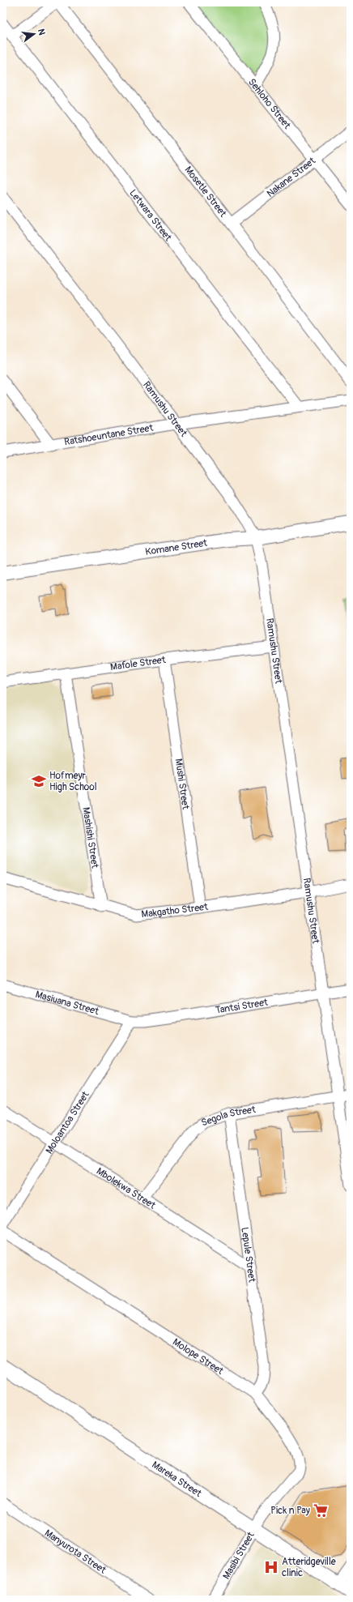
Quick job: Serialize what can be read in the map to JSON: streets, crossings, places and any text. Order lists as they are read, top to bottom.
{
  "streets": {
    "street": [
      "Sehloho Street",
      "Nakane Street",
      "Mosetle Street",
      "Letwara Street",
      "Ramushu Street",
      "Ratshoeuntane Street",
      "Komane Street",
      "Mafole Street",
      "Mushi Street",
      "Mashishi Street",
      "Makgatho Street",
      "Masiuana Street",
      "Tantsi Street",
      "Segola Street",
      "Moloantoa Street",
      "Mbolekwa Street",
      "Lepule Street",
      "Molope Street",
      "Mareka Street",
      "Manyurota Street",
      "Masibi Street"
    ]
  },
  "crossings": [
    ["Sehloho Street", "Nakane Street"],
    ["Nakane Street", "Mosetle Street"],
    ["Letwara Street", "Ratshoeuntane Street"],
    ["Ramushu Street", "Ratshoeuntane Street"],
    ["Ramushu Street", "Komane Street"],
    ["Ramushu Street", "Mafole Street"],
    ["Ramushu Street", "Makgatho Street"],
    ["Ramushu Street", "Tantsi Street"],
    ["Ramushu Street", "Segola Street"],
    ["Mafole Street", "Mushi Street"],
    ["Mafole Street", "Mashishi Street"],
    ["Mushi Street", "Makgatho Street"],
    ["Mashishi Street", "Makgatho Street"],
    ["Masiuana Street", "Tantsi Street"],
    ["Masiuana Street", "Moloantoa Street"],
    ["Tantsi Street", "Moloantoa Street"],
    ["Segola Street", "Mbolekwa Street"],
    ["Segola Street", "Lepule Street"],
    ["Moloantoa Street", "Mbolekwa Street"],
    ["Mbolekwa Street", "Lepule Street"],
    ["Lepule Street", "Molope Street"],
    ["Molope Street", "Mareka Street"],
    ["Molope Street", "Masibi Street"],
    ["Mareka Street", "Masibi Street"]
  ],
  "places": {
    "school or university": ["Hofmeyr High School"],
    "supermarket": ["Pick n Pay"],
    "hospital": ["Atteridgeville clinic"]
  },
  "north": "right"
}
